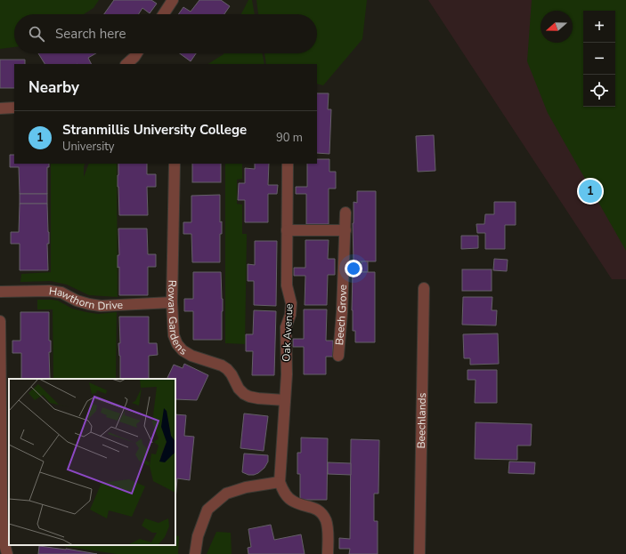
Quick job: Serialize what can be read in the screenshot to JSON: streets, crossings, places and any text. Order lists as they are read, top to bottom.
{
  "streets": {
    "street": [
      "Hawthorn Drive",
      "Rowan Gardens",
      "Beech Grove",
      "Oak Avenue",
      "Beechlands"
    ]
  },
  "crossings": [
    ["Hawthorn Drive", "Rowan Gardens"],
    ["Rowan Gardens", "Oak Avenue"]
  ],
  "north": "left",
  "page": {
    "map_buttons": ["+", "−"],
    "search": "Search here",
    "heading": "Nearby",
    "list": [
      {
        "mark": "1",
        "name": "Stranmillis University College",
        "note": "University",
        "value": "90 m"
      }
    ],
    "pins": "1"
  }
}
